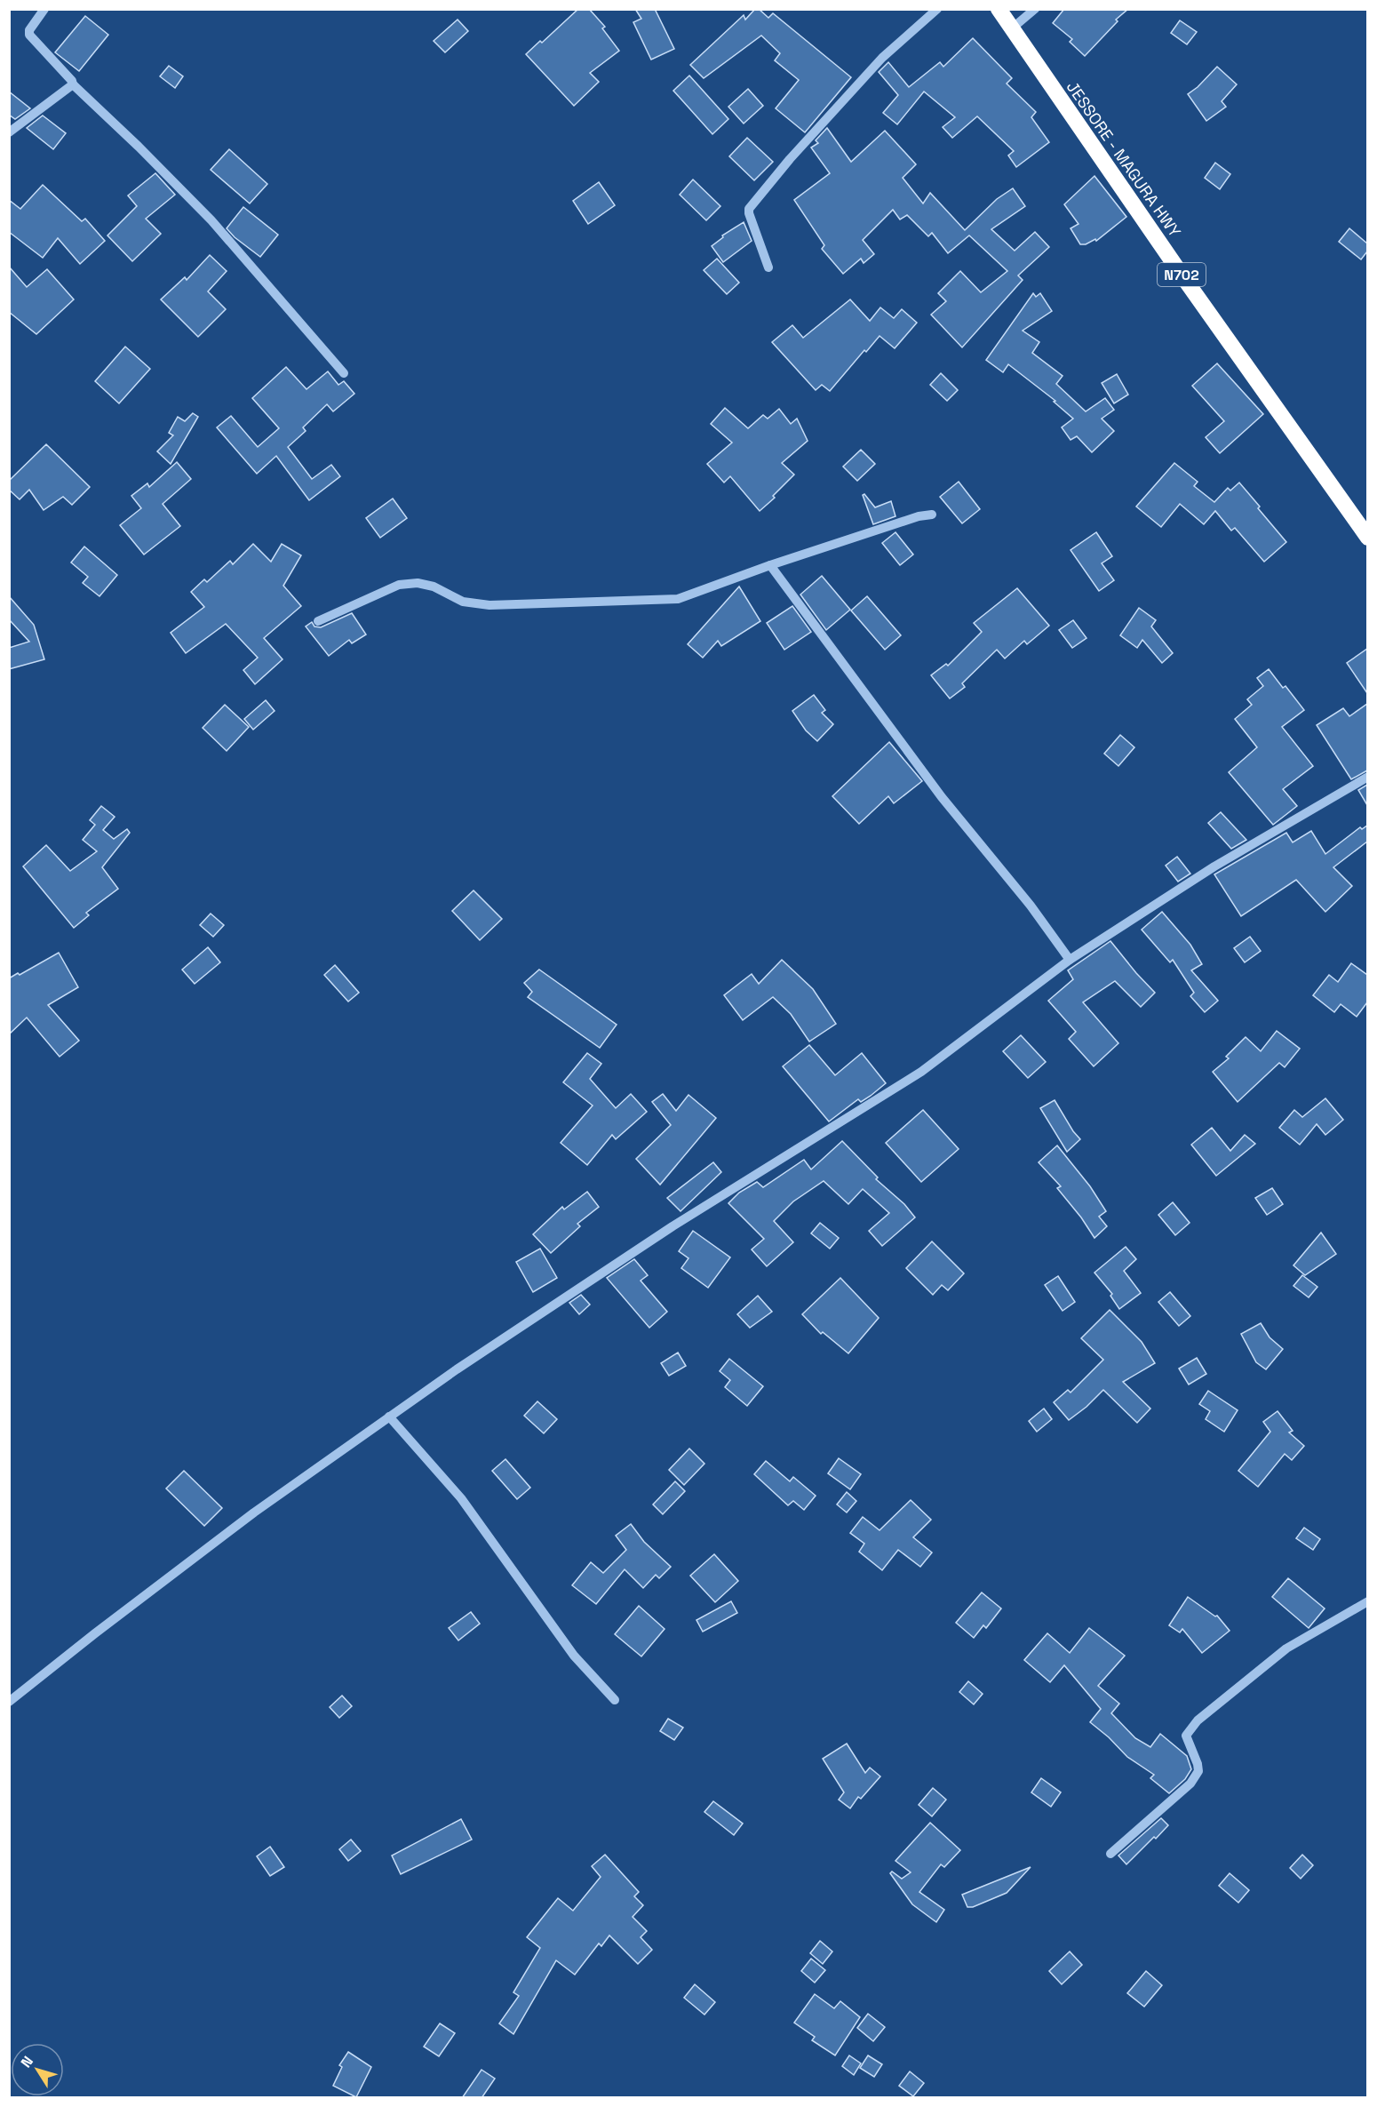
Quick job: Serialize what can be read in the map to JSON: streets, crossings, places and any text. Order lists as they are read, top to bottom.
{
  "streets": {
    "highway": ["JESSORE - MAGURA HWY", "N702"]
  },
  "north": "top left"
}
